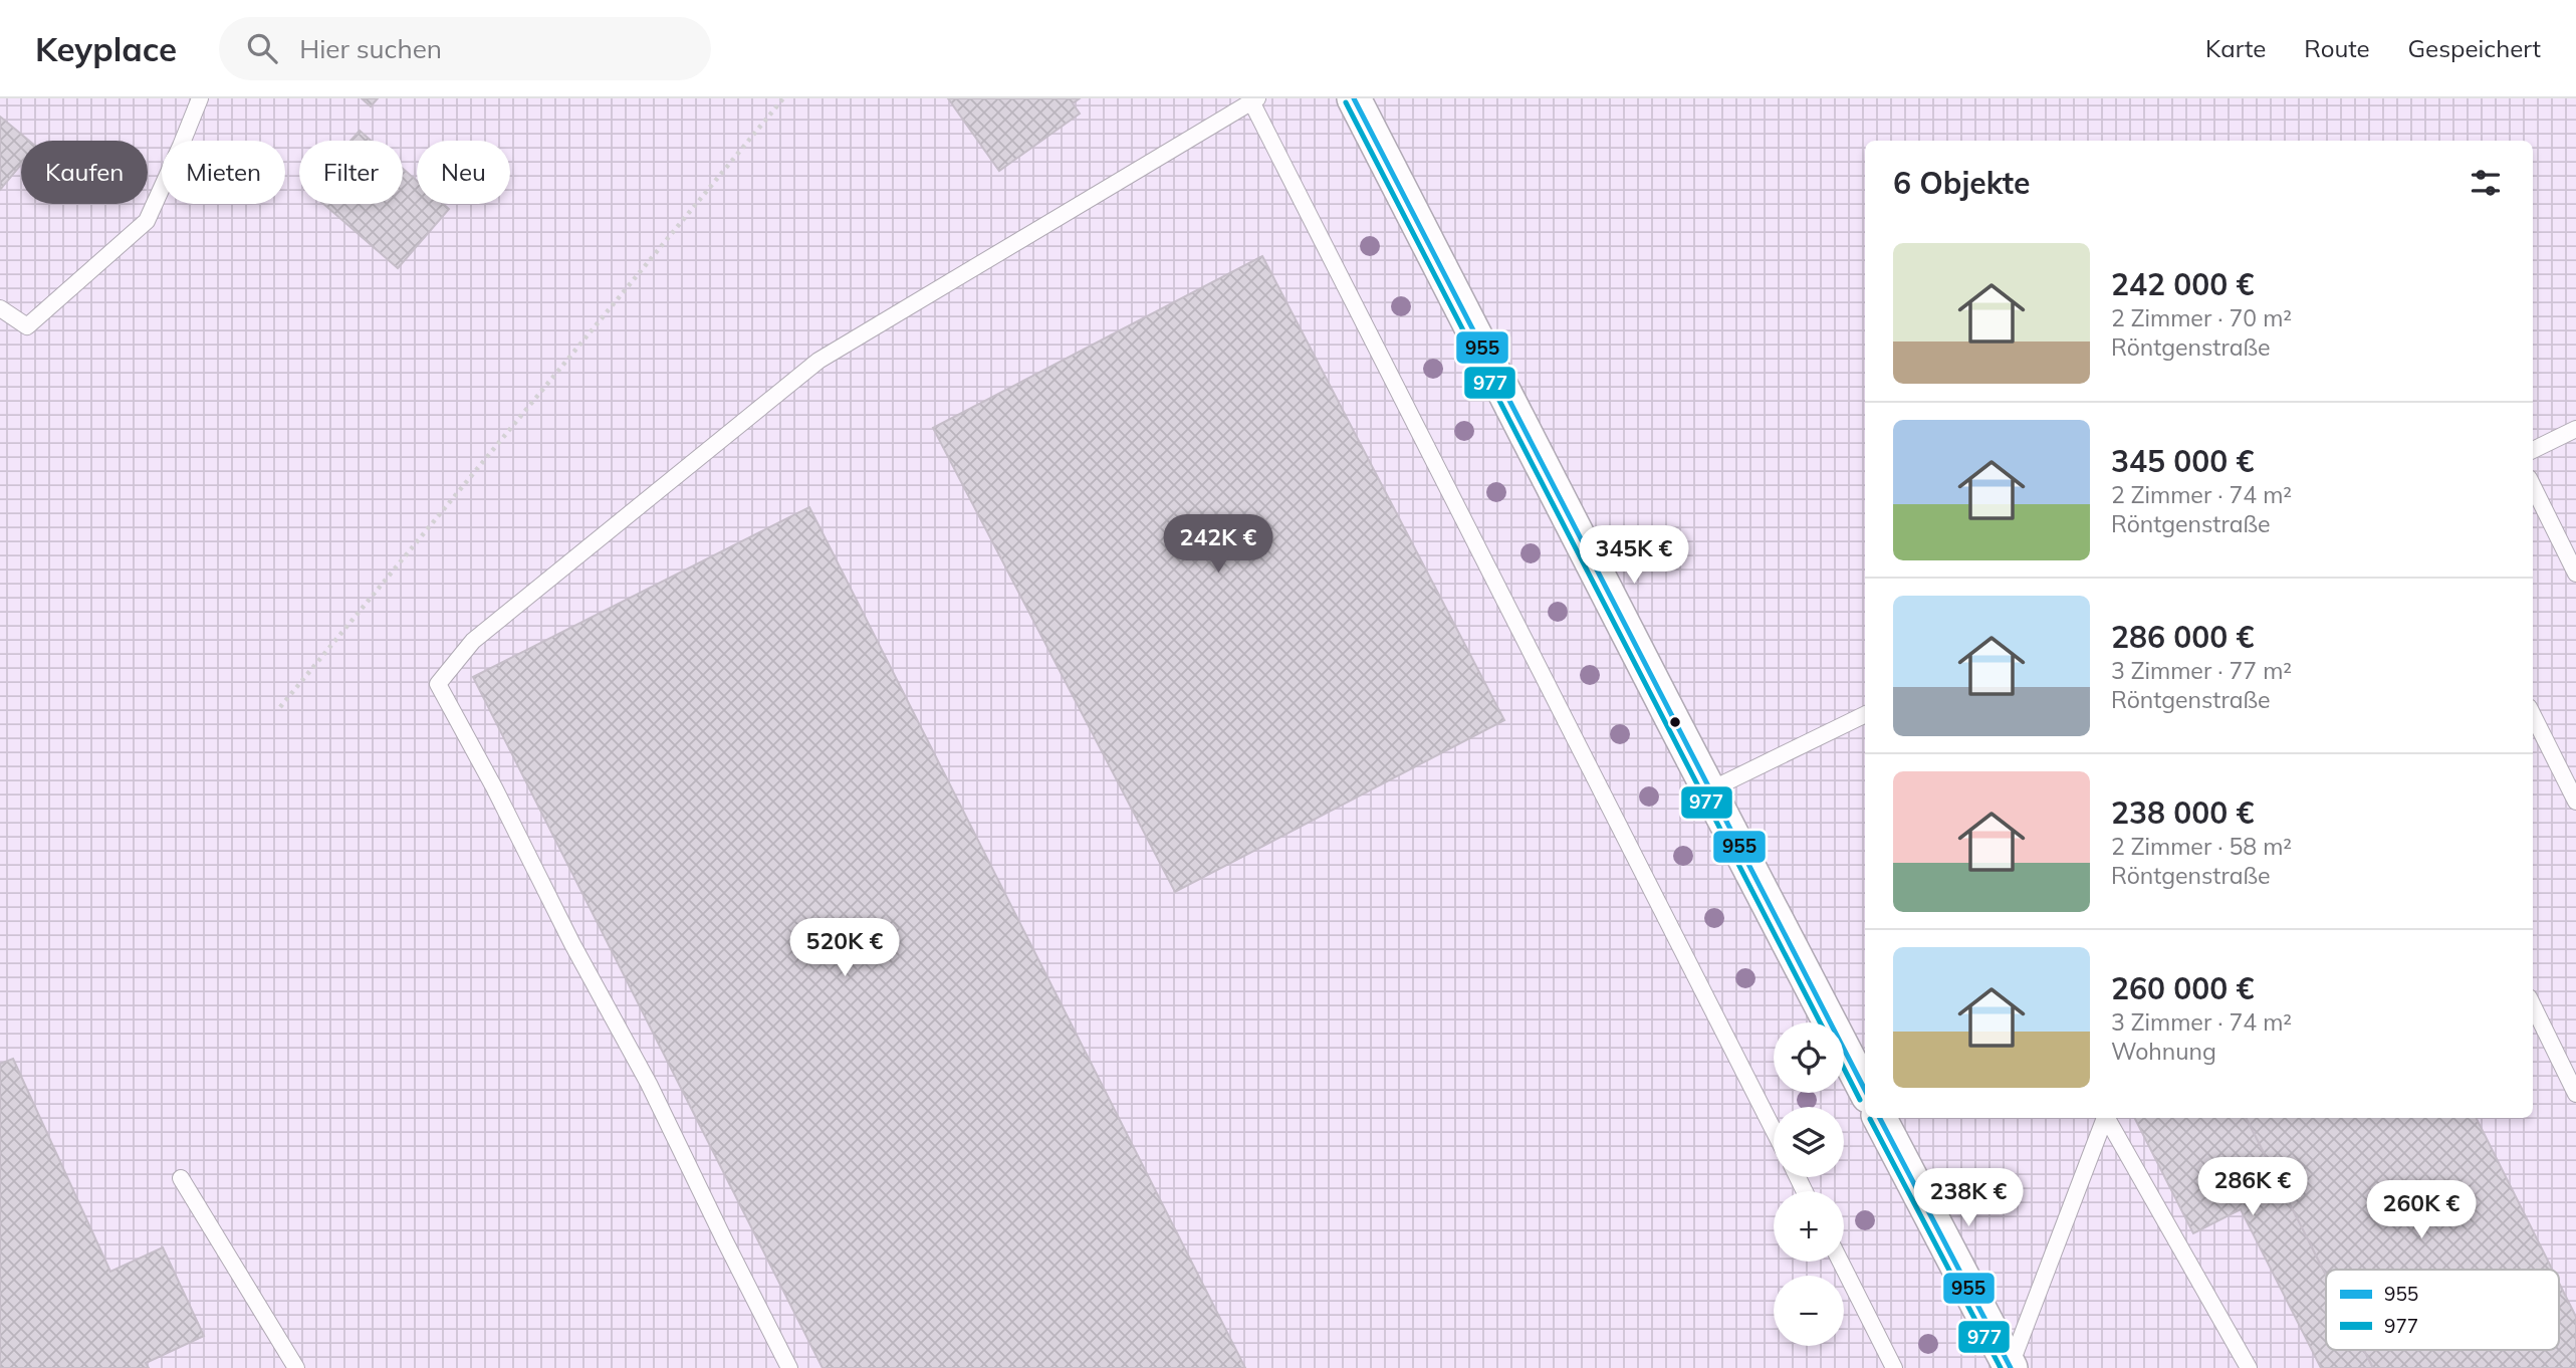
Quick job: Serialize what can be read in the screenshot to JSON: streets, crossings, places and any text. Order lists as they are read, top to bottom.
{
  "lines": ["transit line 955", "transit line 977"],
  "legend": ["955", "977"],
  "page": {
    "header": "Keyplace",
    "search": "Hier suchen",
    "nav": ["Karte", "Route", "Gespeichert"],
    "chip": [
      "Kaufen",
      "Mieten",
      "Filter",
      "Neu"
    ],
    "heading": "6 Objekte",
    "list": [
      {
        "name": "242 000 €",
        "note": "2 Zimmer · 70 m² · Röntgenstraße"
      },
      {
        "name": "345 000 €",
        "note": "2 Zimmer · 74 m² · Röntgenstraße"
      },
      {
        "name": "286 000 €",
        "note": "3 Zimmer · 77 m² · Röntgenstraße"
      },
      {
        "name": "238 000 €",
        "note": "2 Zimmer · 58 m² · Röntgenstraße"
      },
      {
        "name": "260 000 €",
        "note": "3 Zimmer · 74 m² · Wohnung"
      }
    ],
    "price": [
      "242K €",
      "345K €",
      "520K €",
      "286K €",
      "238K €",
      "260K €"
    ],
    "map_buttons": ["+", "−"]
  }
}
